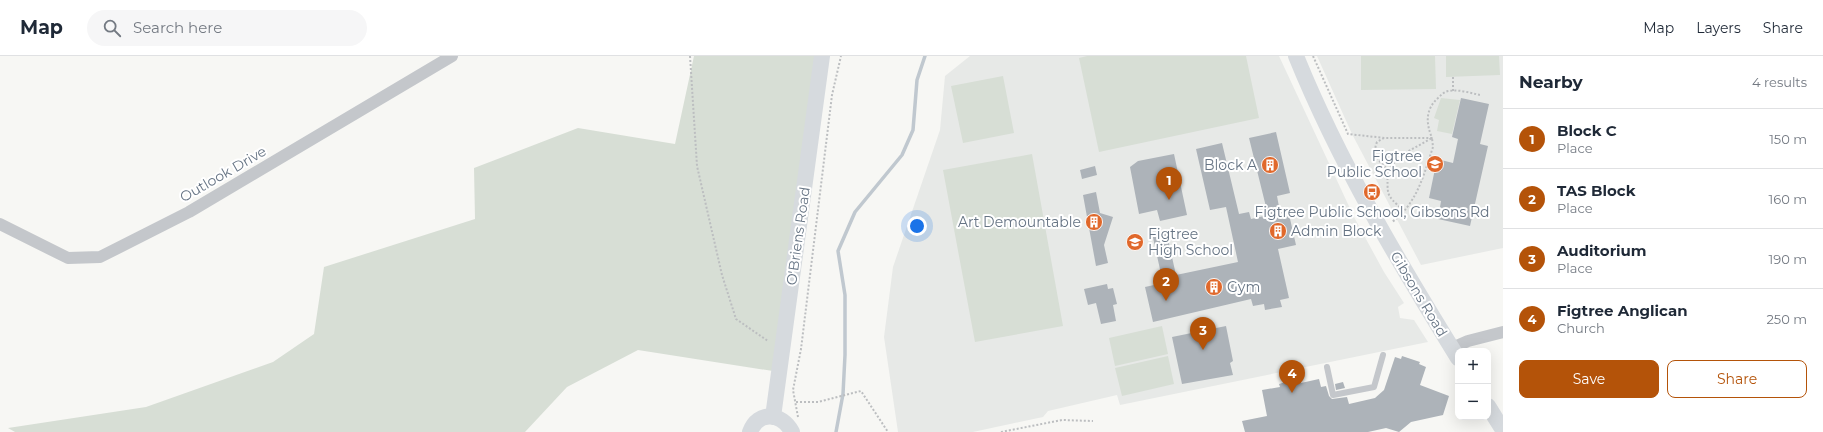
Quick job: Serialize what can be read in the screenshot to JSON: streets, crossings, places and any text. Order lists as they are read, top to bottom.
{
  "streets": {
    "street": ["Outlook Drive", "O'Briens Road", "Gibsons Road"]
  },
  "places": {
    "school or university": ["Figtree Public School", "Figtree High School"],
    "building": [
      "Block A",
      "Art Demountable",
      "Admin Block",
      "Gym"
    ],
    "bus stop": ["Figtree Public School, Gibsons Rd"]
  },
  "page": {
    "header": "Map",
    "search": "Search here",
    "nav": ["Map", "Layers", "Share"],
    "heading": ["Nearby", "4 results"],
    "list": [
      {
        "mark": "1",
        "name": "Block C",
        "note": "Place",
        "value": "150 m"
      },
      {
        "mark": "2",
        "name": "TAS Block",
        "note": "Place",
        "value": "160 m"
      },
      {
        "mark": "3",
        "name": "Auditorium",
        "note": "Place",
        "value": "190 m"
      },
      {
        "mark": "4",
        "name": "Figtree Anglican",
        "note": "Church",
        "value": "250 m"
      }
    ],
    "pins": [
      "1",
      "2",
      "3",
      "4"
    ],
    "map_buttons": ["+", "−"],
    "buttons": ["Save", "Share"]
  }
}
